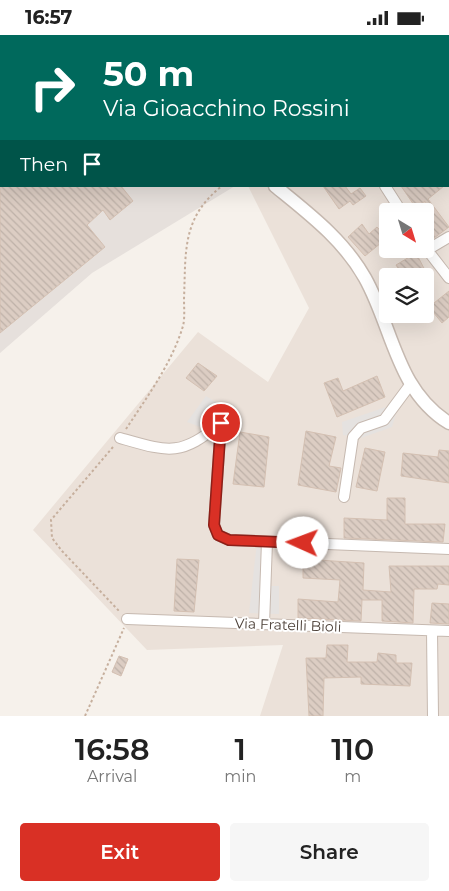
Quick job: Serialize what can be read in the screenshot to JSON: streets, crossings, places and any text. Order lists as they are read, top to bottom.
{
  "streets": {
    "street": ["Via Fratelli Bioli"]
  },
  "north": "bottom right",
  "page": {
    "status": "16:57",
    "turn": ["50 m", "Via Gioacchino Rossini"],
    "then": "Then",
    "eta": [
      "16:58",
      "Arrival",
      "1",
      "min",
      "110",
      "m"
    ],
    "buttons": ["Exit", "Share"]
  }
}
